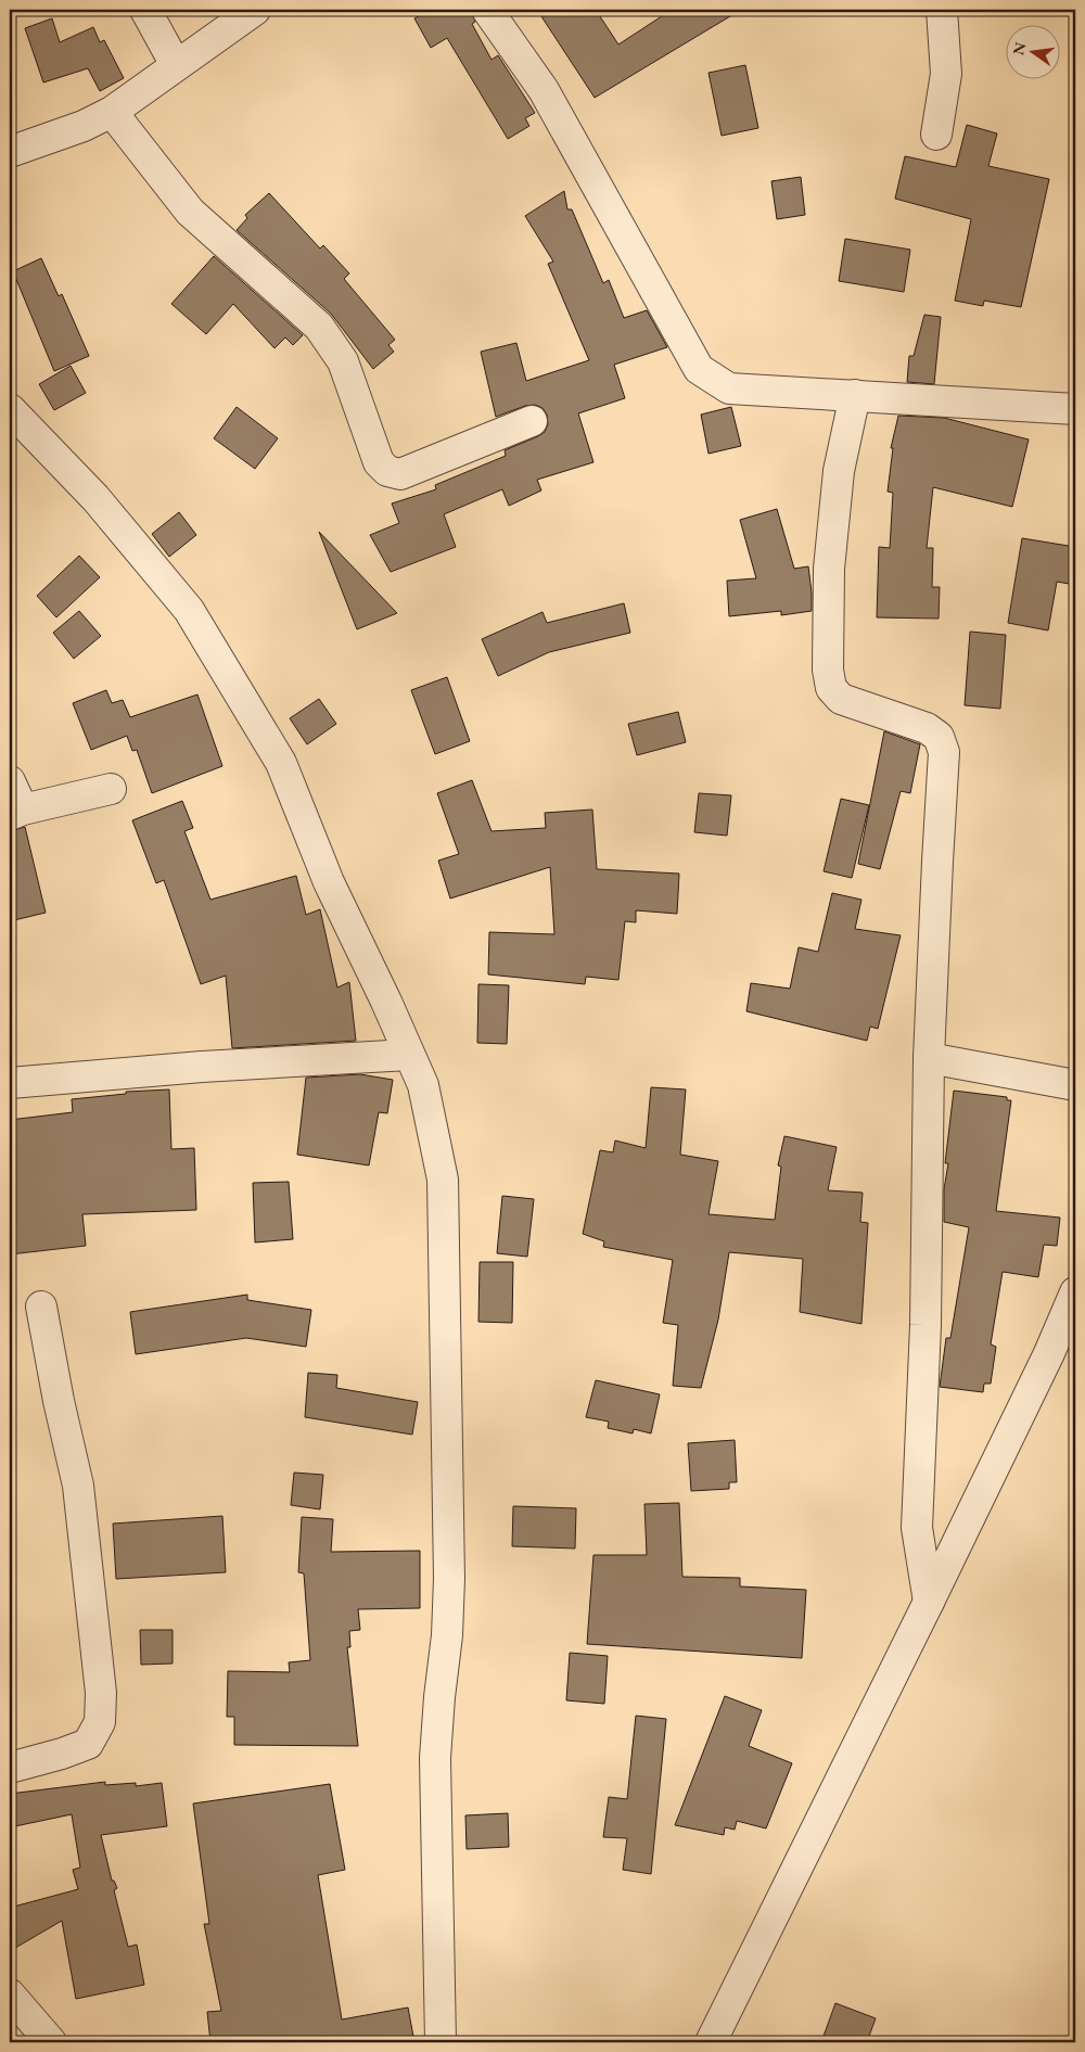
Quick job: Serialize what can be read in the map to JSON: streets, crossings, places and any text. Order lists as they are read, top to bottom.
{
  "north": "left"
}
